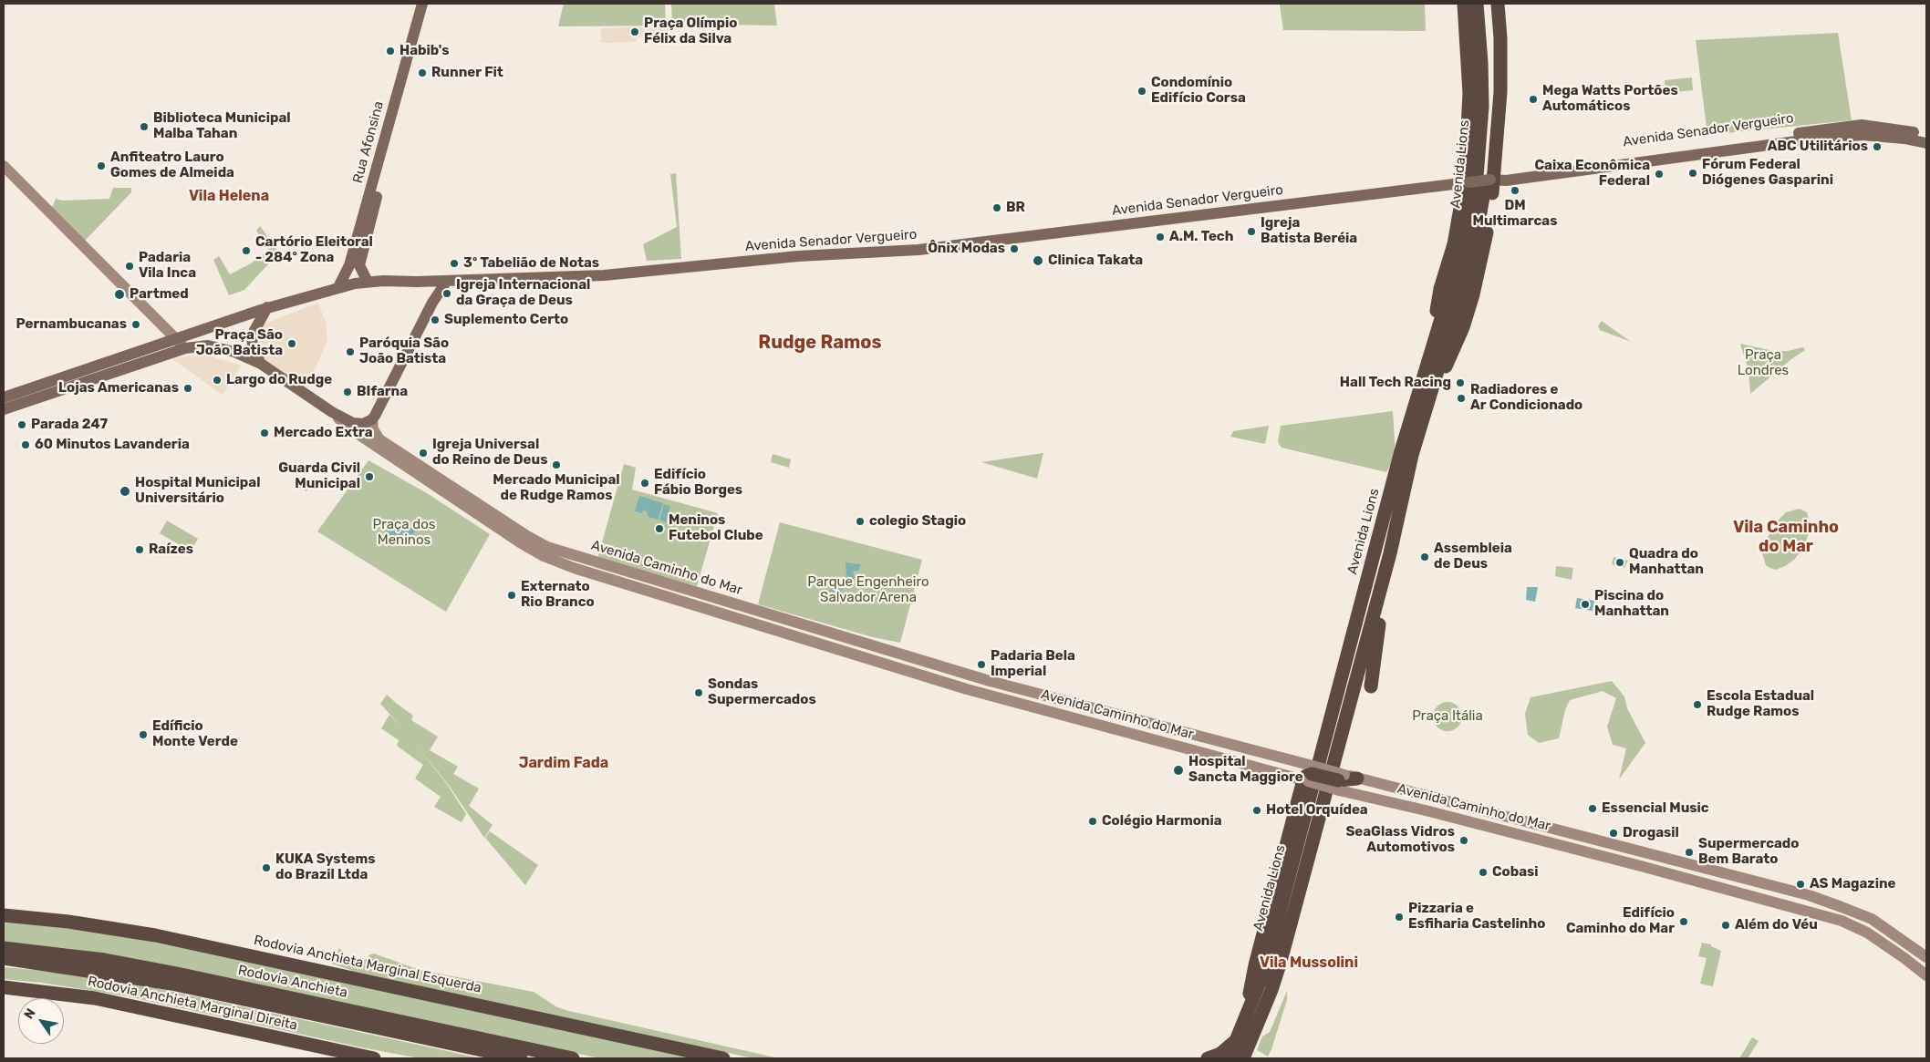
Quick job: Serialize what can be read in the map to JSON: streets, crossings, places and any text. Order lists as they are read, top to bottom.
{
  "streets": {
    "highway": [
      "Avenida Lions",
      "Rodovia Anchieta Marginal Esquerda",
      "Rodovia Anchieta",
      "Rodovia Anchieta Marginal Direita"
    ],
    "main road": ["Avenida Senador Vergueiro", "Rua Afonsina", "Avenida Caminho do Mar"]
  },
  "crossings": [
    ["Avenida Senador Vergueiro", "Rua Afonsina"]
  ],
  "districts": [
    "Vila Helena",
    "Rudge Ramos",
    "Vila Caminho do Mar",
    "Jardim Fada",
    "Vila Mussolini"
  ],
  "parks": [
    "Praça Londres",
    "Praça dos Meninos",
    "Parque Engenheiro Salvador Arena",
    "Praça Itália"
  ],
  "places": [
    "Praça Olímpio Félix da Silva",
    "Habib's",
    "Runner Fit",
    "Condomínio Edifício Corsa",
    "Mega Watts Portões Automáticos",
    "Biblioteca Municipal Malba Tahan",
    "ABC Utilitários",
    "Anfiteatro Lauro Gomes de Almeida",
    "Fórum Federal Diógenes Gasparini",
    "Caixa Econômica Federal",
    "DM Multimarcas",
    "BR",
    "Igreja Batista Beréia",
    "A.M. Tech",
    "Ônix Modas",
    "Cartório Eleitoral - 284º Zona",
    "Clinica Takata",
    "3º Tabelião de Notas",
    "Padaria Vila Inca",
    "Igreja Internacional da Graça de Deus",
    "Partmed",
    "Suplemento Certo",
    "Pernambucanas",
    "Praça São João Batista",
    "Paróquia São João Batista",
    "Largo do Rudge",
    "Hall Tech Racing",
    "Lojas Americanas",
    "BIfarna",
    "Radiadores e Ar Condicionado",
    "Parada 247",
    "Mercado Extra",
    "60 Minutos Lavanderia",
    "Igreja Universal do Reino de Deus",
    "Mercado Municipal de Rudge Ramos",
    "Guarda Civil Municipal",
    "Edifício Fábio Borges",
    "Hospital Municipal Universitário",
    "colegio Stagio",
    "Meninos Futebol Clube",
    "Raízes",
    "Assembleia de Deus",
    "Quadra do Manhattan",
    "Externato Rio Branco",
    "Piscina do Manhattan",
    "Padaria Bela Imperial",
    "Sondas Supermercados",
    "Escola Estadual Rudge Ramos",
    "Edíficio Monte Verde",
    "Hospital Sancta Maggiore",
    "Essencial Music",
    "Hotel Orquídea",
    "Colégio Harmonia",
    "Drogasil",
    "SeaGlass Vidros Automotivos",
    "Supermercado Bem Barato",
    "KUKA Systems do Brazil Ltda",
    "Cobasi",
    "AS Magazine",
    "Pizzaria e Esfiharia Castelinho",
    "Edifício Caminho do Mar",
    "Além do Véu"
  ],
  "north": "top left"
}
